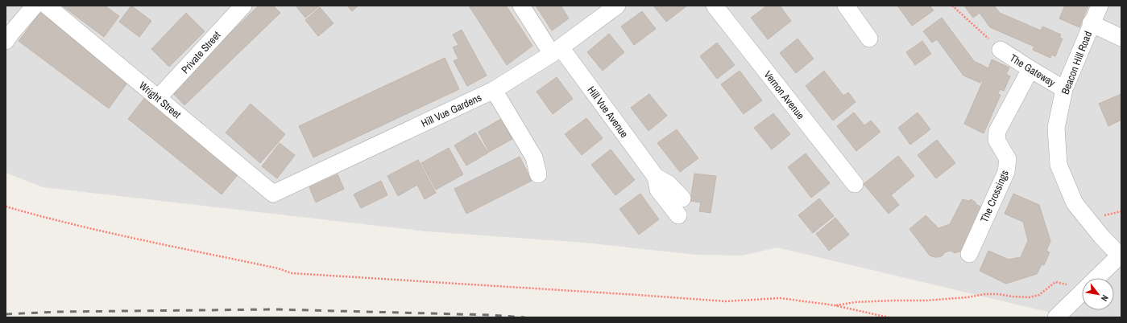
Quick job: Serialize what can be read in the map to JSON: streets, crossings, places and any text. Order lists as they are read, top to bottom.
{
  "streets": {
    "street": [
      "Private Street",
      "Beacon Hill Road",
      "The Gateway",
      "Vernon Avenue",
      "Wright Street",
      "Hill Vue Gardens",
      "Hill Vue Avenue",
      "The Crossings"
    ]
  },
  "crossings": [
    ["Private Street", "Wright Street"],
    ["Beacon Hill Road", "The Gateway"],
    ["The Gateway", "The Crossings"],
    ["Wright Street", "Hill Vue Gardens"],
    ["Hill Vue Gardens", "Hill Vue Avenue"]
  ],
  "north": "bottom right"
}
